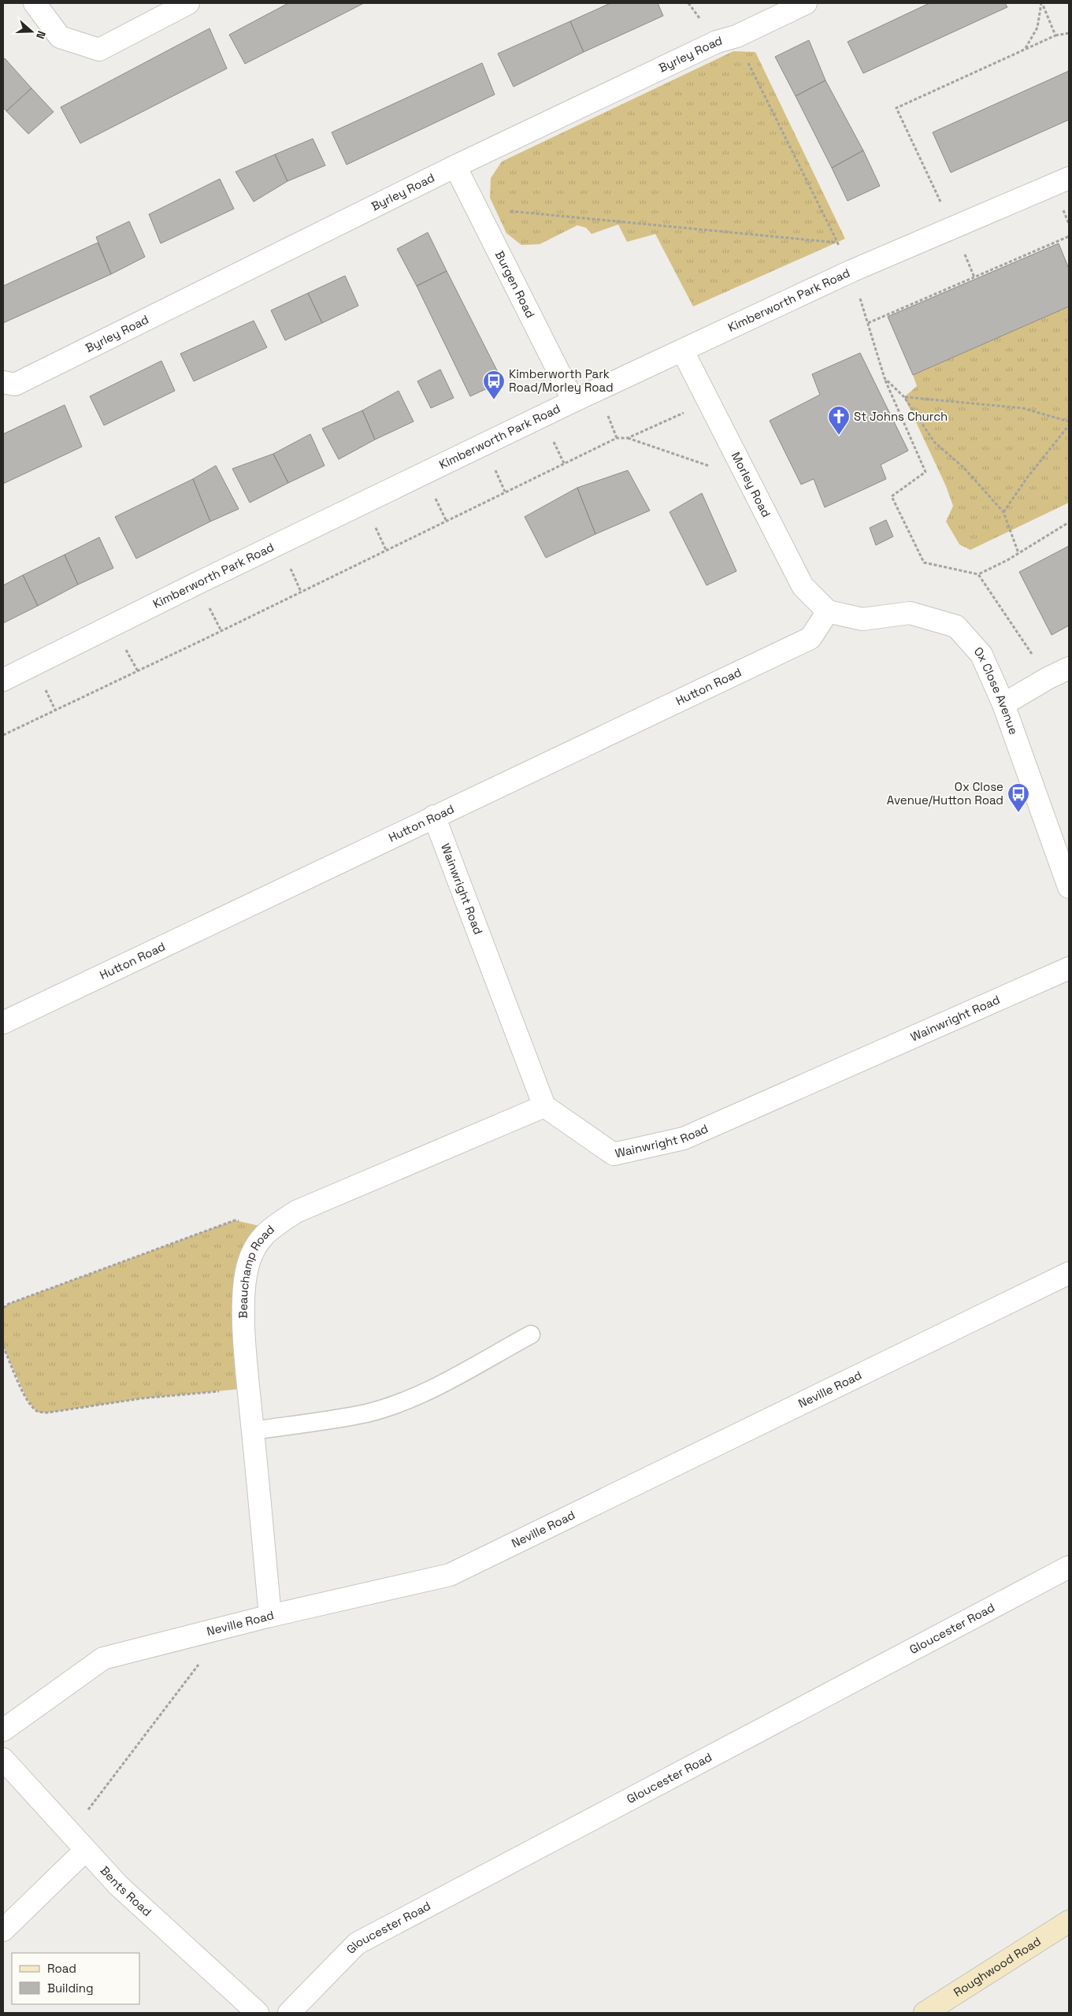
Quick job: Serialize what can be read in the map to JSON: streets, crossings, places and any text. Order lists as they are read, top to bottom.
{
  "streets": {
    "street": [
      "Byrley Road",
      "Burgen Road",
      "Kimberworth Park Road",
      "Morley Road",
      "Hutton Road",
      "Ox Close Avenue",
      "Wainwright Road",
      "Beauchamp Road",
      "Neville Road",
      "Gloucester Road",
      "Bents Road",
      "Roughwood Road"
    ]
  },
  "crossings": [
    ["Byrley Road", "Burgen Road"],
    ["Burgen Road", "Kimberworth Park Road"],
    ["Kimberworth Park Road", "Morley Road"],
    ["Morley Road", "Hutton Road"],
    ["Morley Road", "Ox Close Avenue"],
    ["Hutton Road", "Ox Close Avenue"],
    ["Hutton Road", "Wainwright Road"],
    ["Wainwright Road", "Beauchamp Road"],
    ["Beauchamp Road", "Neville Road"]
  ],
  "places": {
    "bus stop": ["Kimberworth Park Road/Morley Road", "Ox Close Avenue/Hutton Road"],
    "church": ["St Johns Church"]
  },
  "legend": ["Road", "Building"],
  "north": "right"
}
